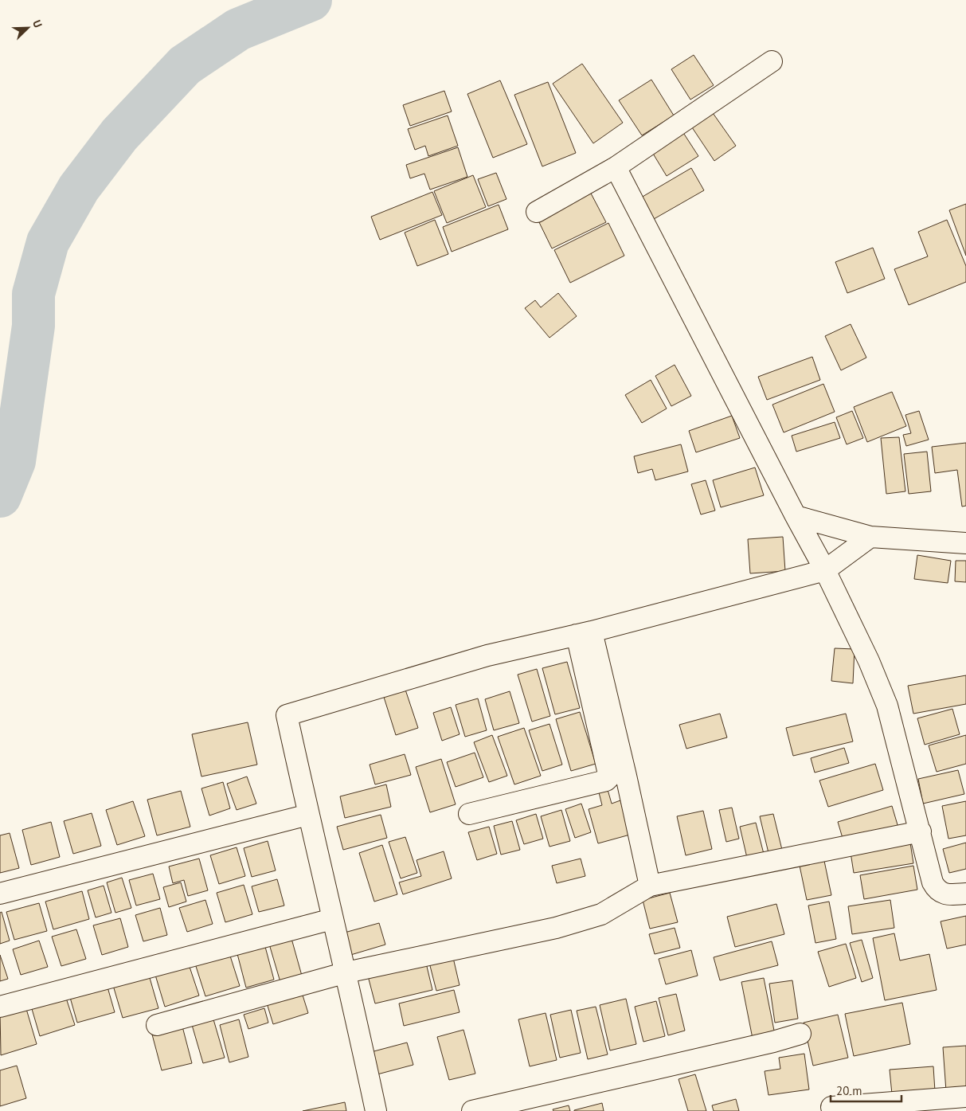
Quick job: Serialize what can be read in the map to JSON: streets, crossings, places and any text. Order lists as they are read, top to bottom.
{
  "scale_bar": "20 m",
  "north": "top right"
}
